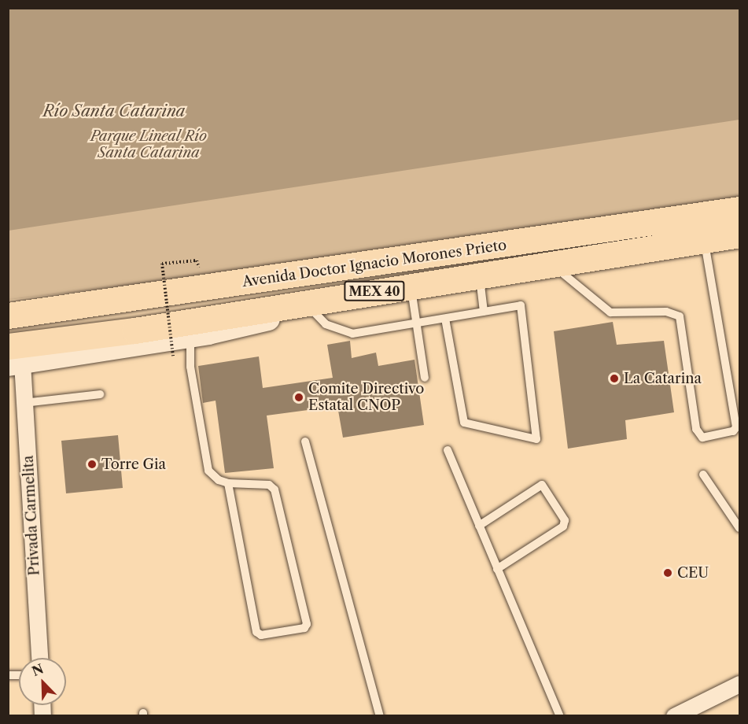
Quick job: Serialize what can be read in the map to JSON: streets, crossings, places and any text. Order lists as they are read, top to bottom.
{
  "streets": {
    "highway": ["Avenida Doctor Ignacio Morones Prieto", "MEX 40"],
    "street": ["Privada Carmelita"]
  },
  "crossings": [
    ["Avenida Doctor Ignacio Morones Prieto", "Privada Carmelita"]
  ],
  "water": ["Río Santa Catarina"],
  "parks": ["Parque Lineal Río Santa Catarina"],
  "places": [
    "La Catarina",
    "Comite Directivo Estatal CNOP",
    "Torre Gia",
    "CEU"
  ],
  "north": "top left"
}
